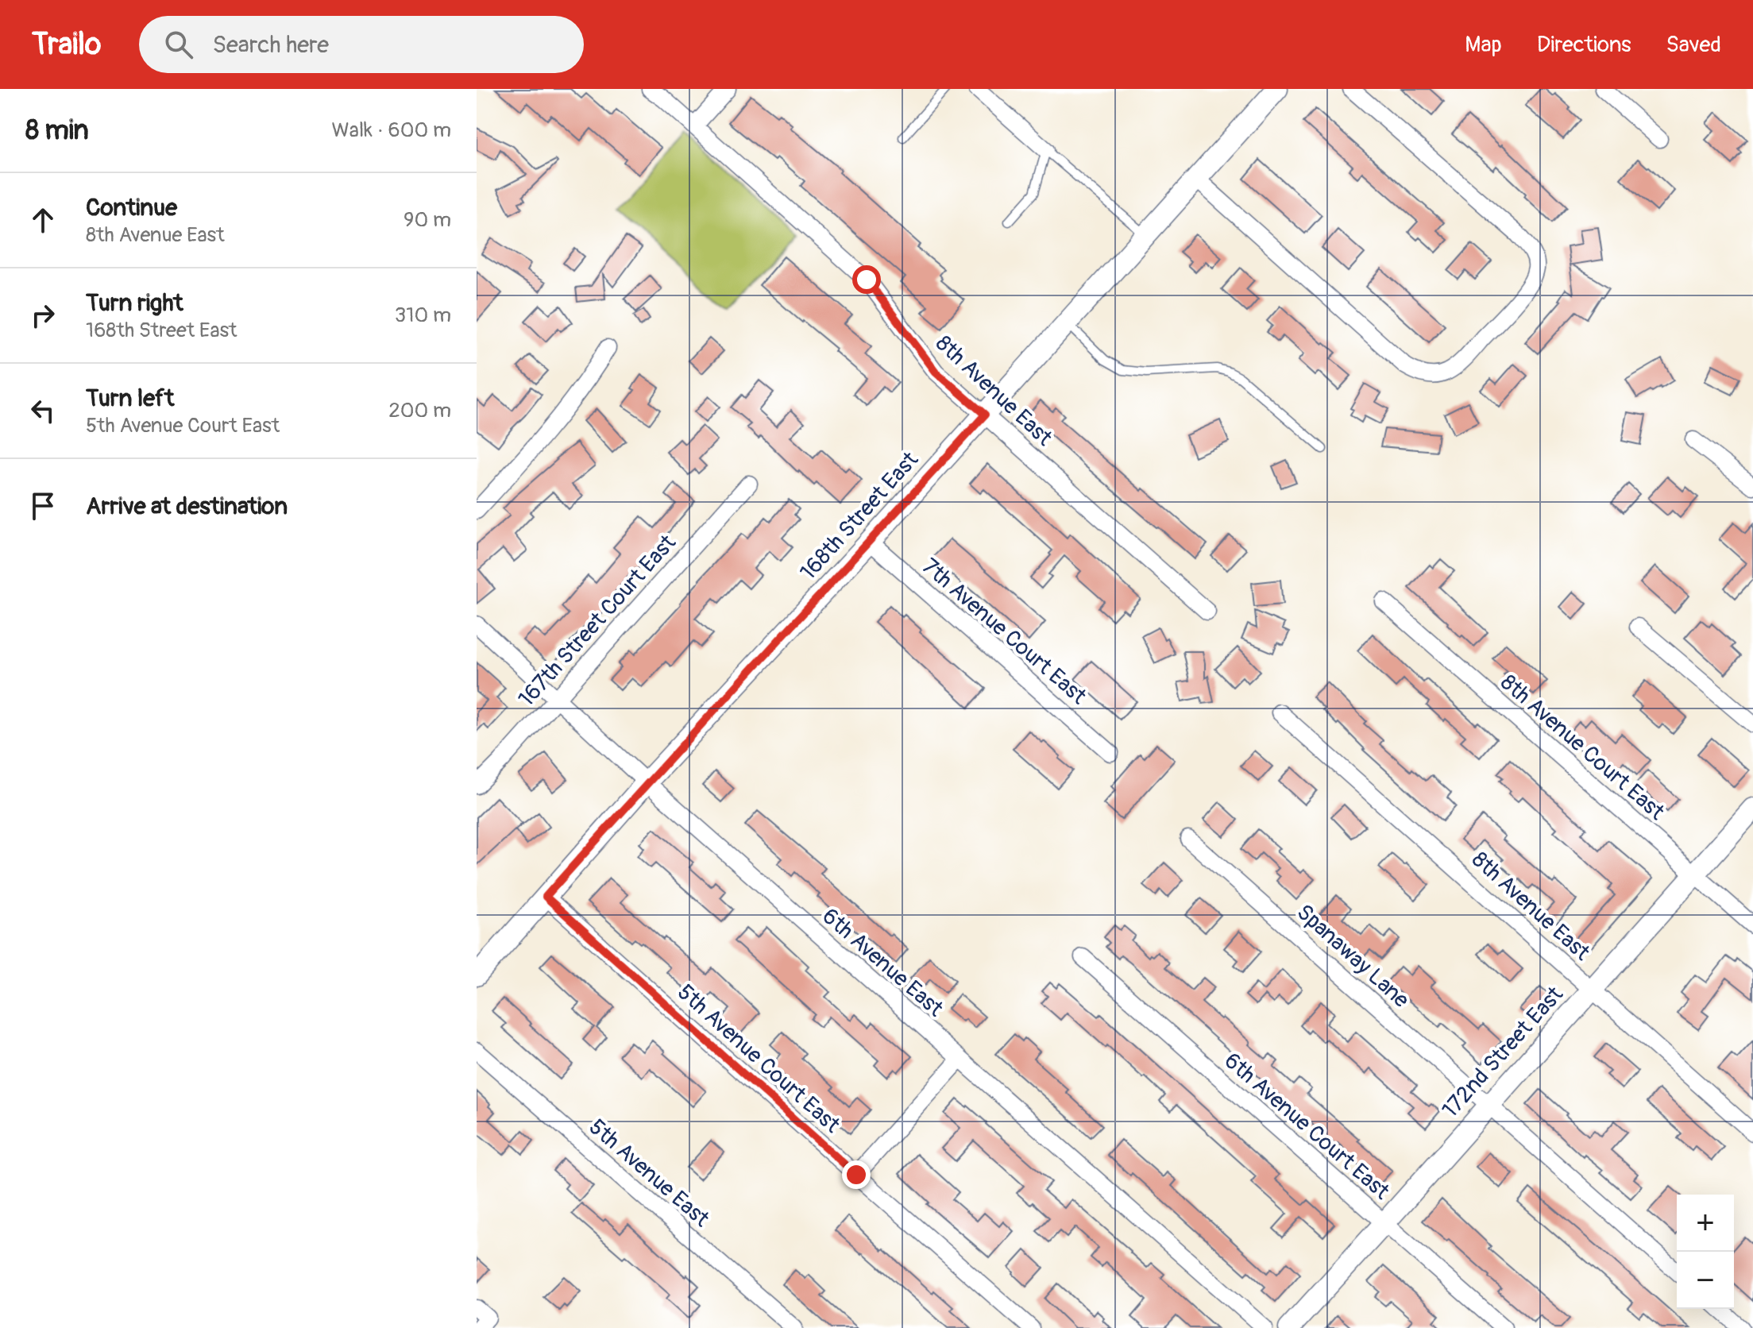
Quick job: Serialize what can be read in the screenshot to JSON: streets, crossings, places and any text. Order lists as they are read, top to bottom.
{
  "streets": {
    "street": [
      "8th Avenue East",
      "168th Street East",
      "167th Street Court East",
      "7th Avenue Court East",
      "8th Avenue Court East",
      "Spanaway Lane",
      "6th Avenue East",
      "172nd Street East",
      "5th Avenue Court East",
      "6th Avenue Court East",
      "5th Avenue East"
    ]
  },
  "crossings": [
    ["8th Avenue East", "168th Street East"],
    ["8th Avenue East", "172nd Street East"],
    ["168th Street East", "7th Avenue Court East"],
    ["168th Street East", "6th Avenue East"],
    ["168th Street East", "5th Avenue Court East"],
    ["167th Street Court East", "6th Avenue East"],
    ["8th Avenue Court East", "172nd Street East"],
    ["Spanaway Lane", "172nd Street East"],
    ["172nd Street East", "6th Avenue Court East"]
  ],
  "page": {
    "header": "Trailo",
    "search": "Search here",
    "nav": ["Map", "Directions", "Saved"],
    "heading": ["8 min", "Walk · 600 m"],
    "list": [
      ["Continue", "8th Avenue East", "90 m"],
      ["Turn right", "168th Street East", "310 m"],
      ["Turn left", "5th Avenue Court East", "200 m"],
      "Arrive at destination"
    ],
    "map_buttons": ["+", "−"]
  }
}
